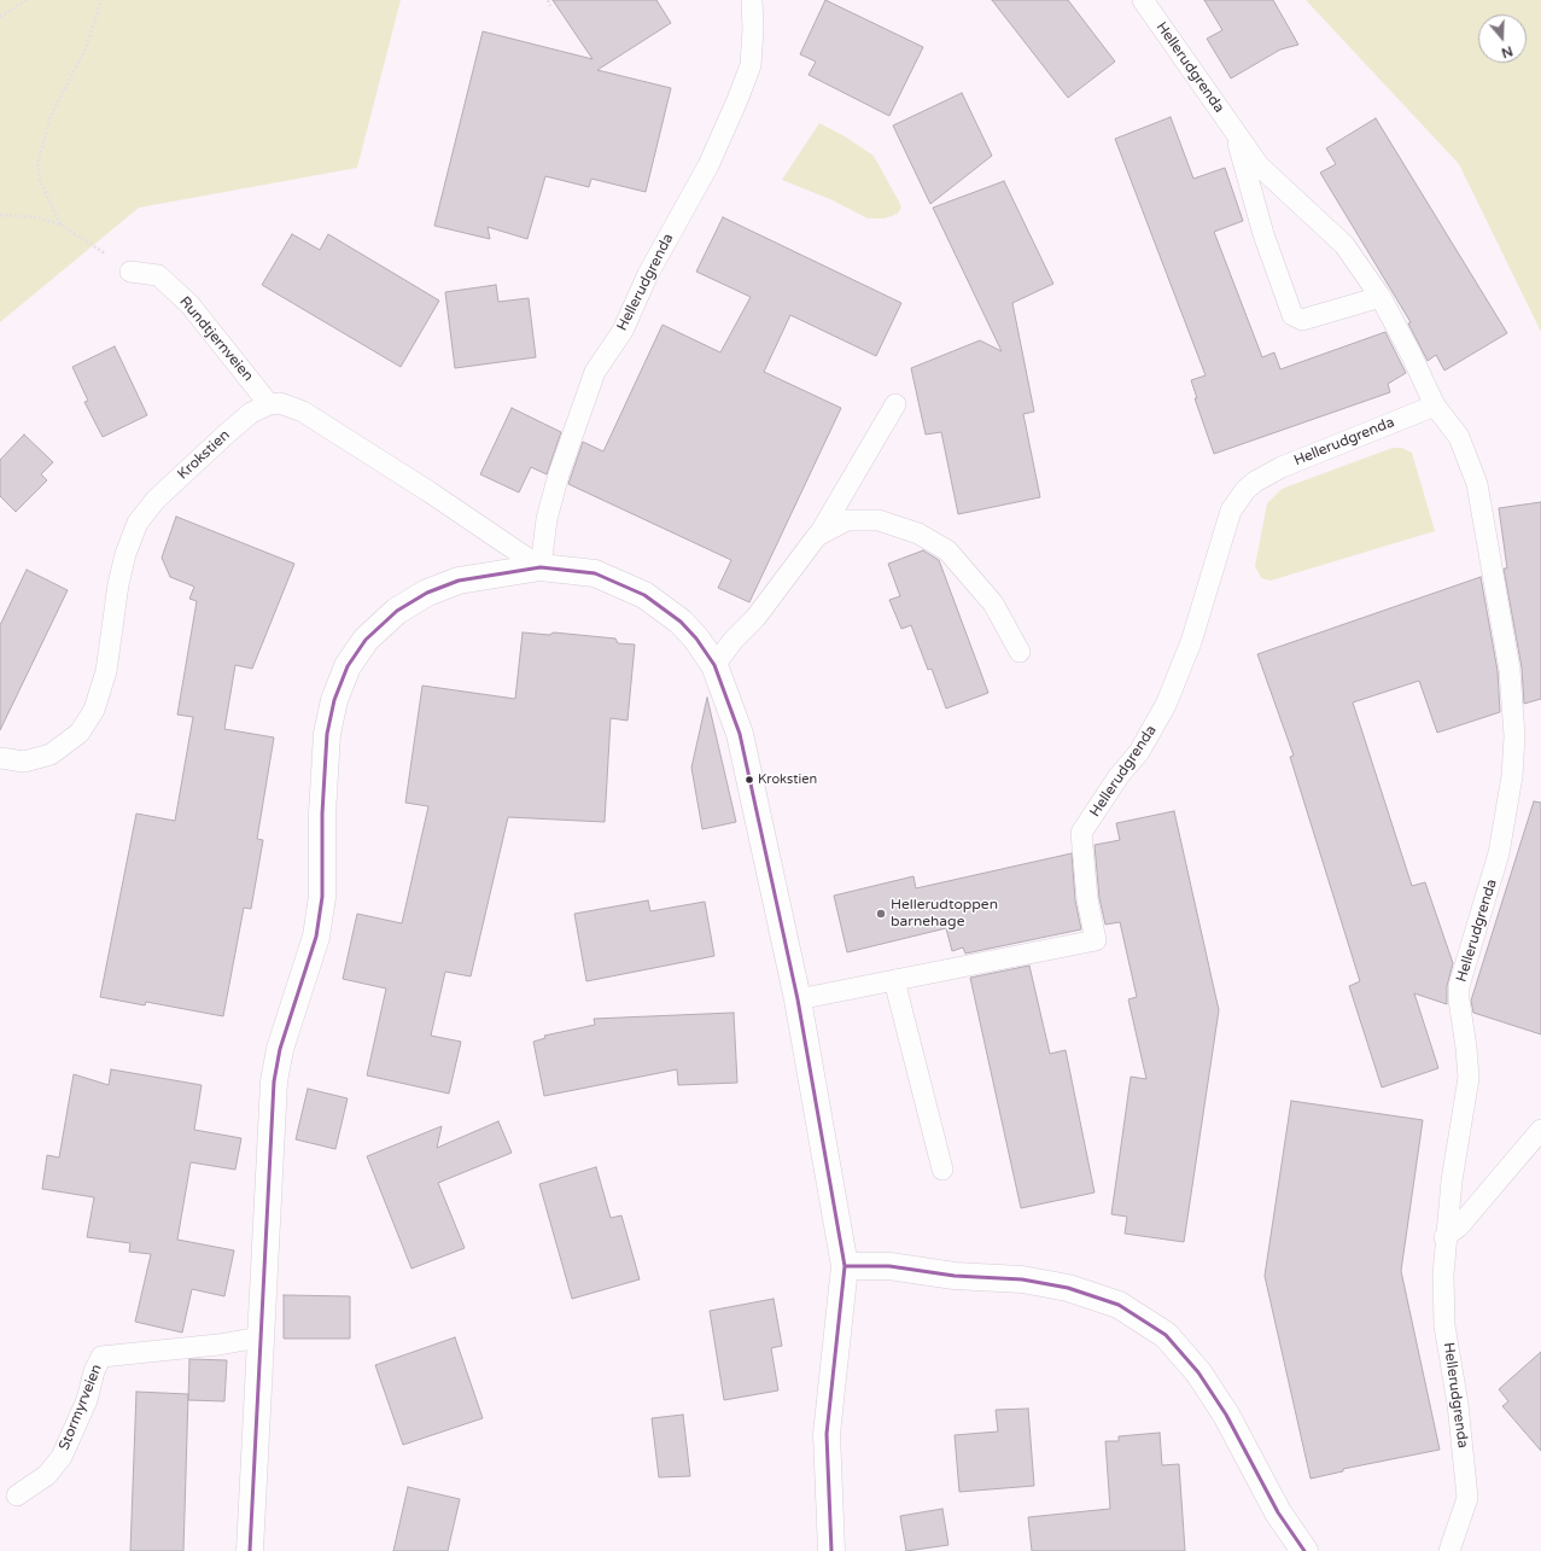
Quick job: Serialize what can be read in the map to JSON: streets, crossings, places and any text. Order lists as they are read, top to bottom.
{
  "streets": {
    "lane": [
      "Hellerudgrenda",
      "Rundtjernveien",
      "Krokstien",
      "Stormyrveien"
    ]
  },
  "crossings": [
    ["Rundtjernveien", "Krokstien"]
  ],
  "places": ["Krokstien", "Hellerudtoppen barnehage"],
  "north": "bottom"
}
